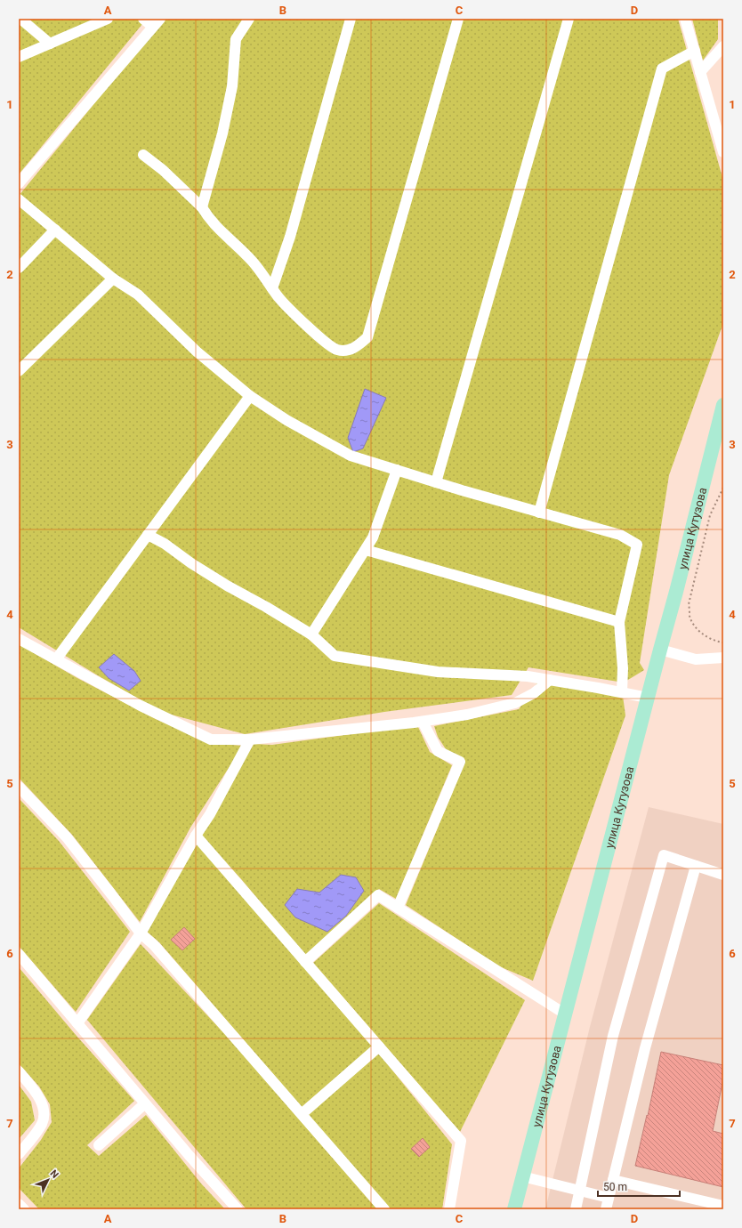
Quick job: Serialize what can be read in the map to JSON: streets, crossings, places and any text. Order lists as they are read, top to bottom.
{
  "streets": {
    "main road": ["улица Кутузова"]
  },
  "scale_bar": "50 m",
  "north": "top right",
  "grid": {
    "columns": [
      "A",
      "B",
      "C",
      "D"
    ],
    "rows": [
      "1",
      "2",
      "3",
      "4",
      "5",
      "6",
      "7"
    ]
  }
}
